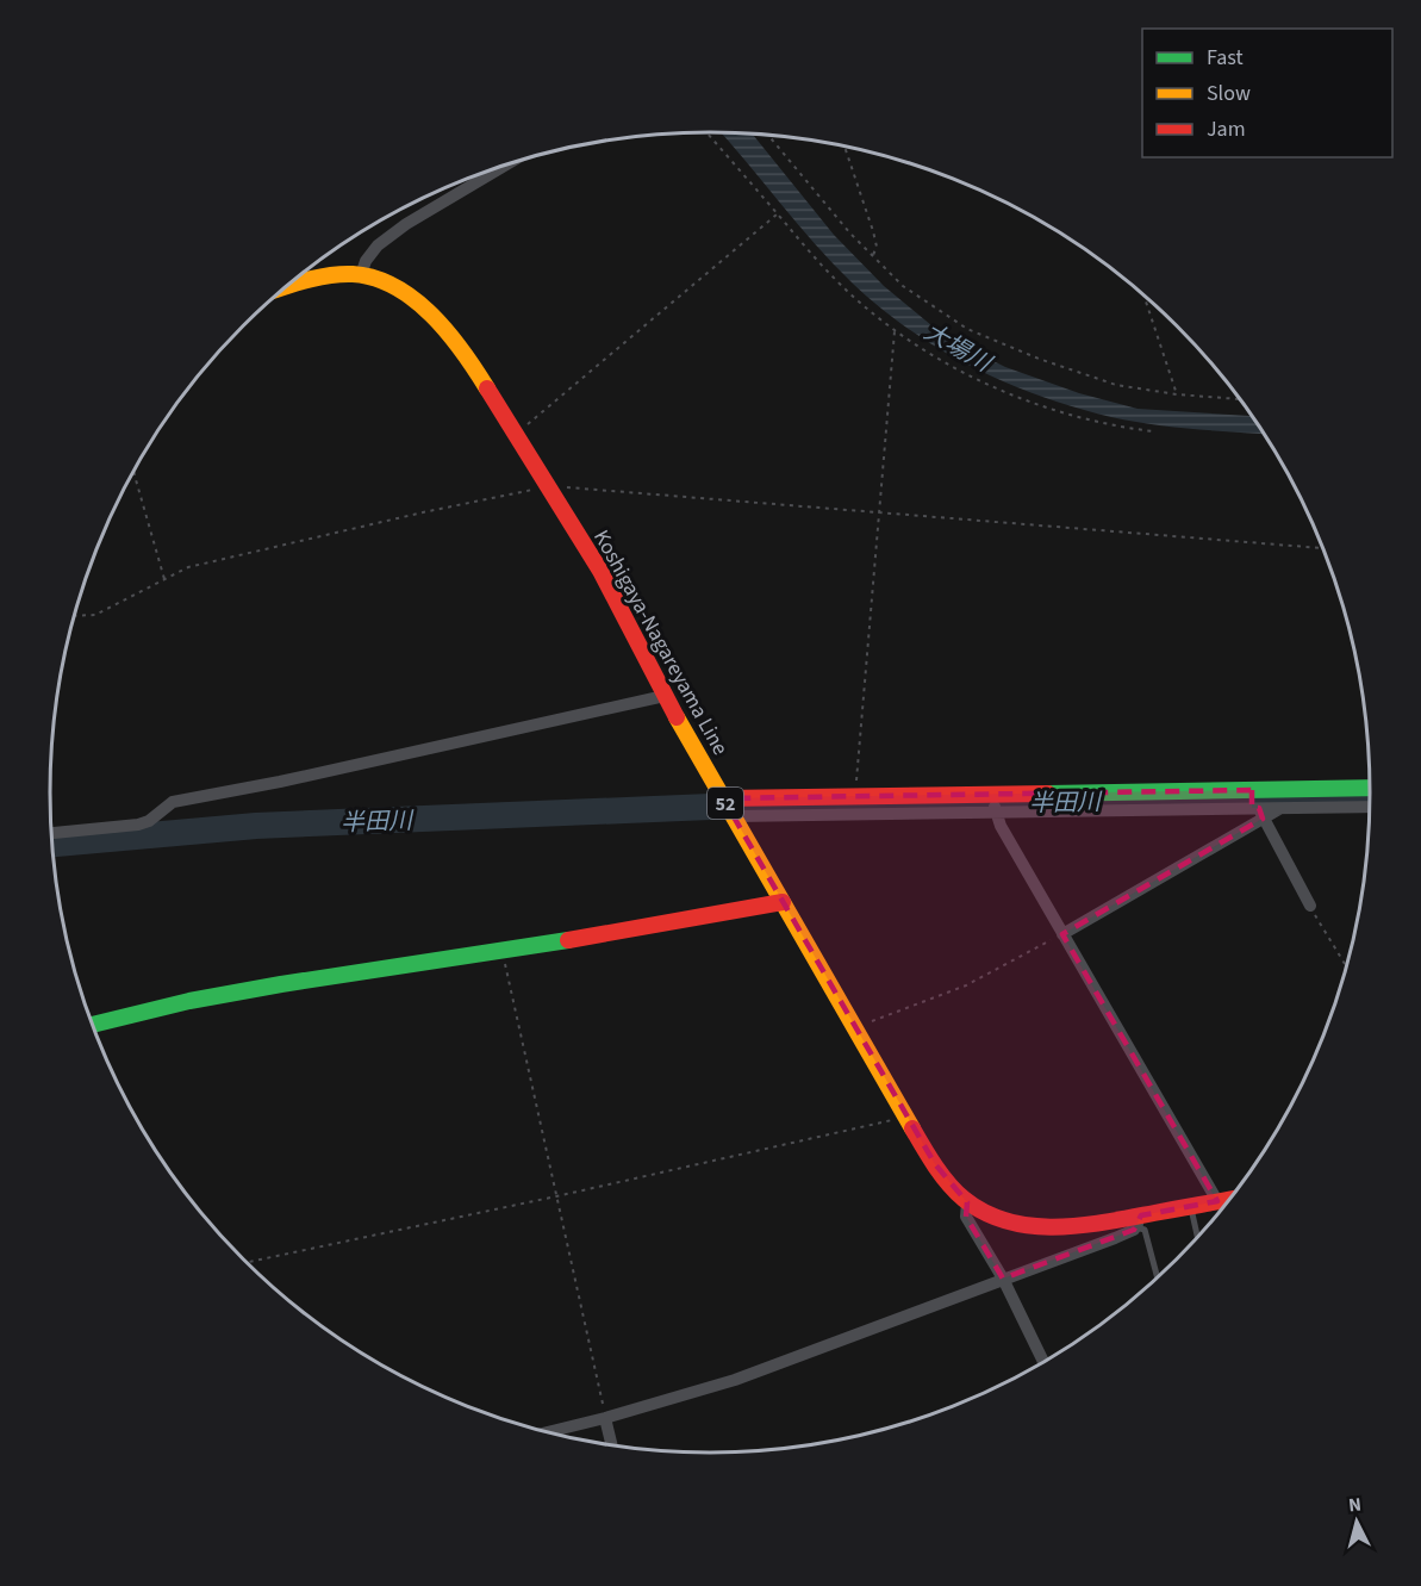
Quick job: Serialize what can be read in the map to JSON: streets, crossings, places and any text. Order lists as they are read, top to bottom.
{
  "streets": {
    "main road": ["Koshigaya-Nagareyama Line", "52"]
  },
  "water": ["大場川", "半田川"],
  "legend": ["Fast", "Slow", "Jam"],
  "north": "top"
}
